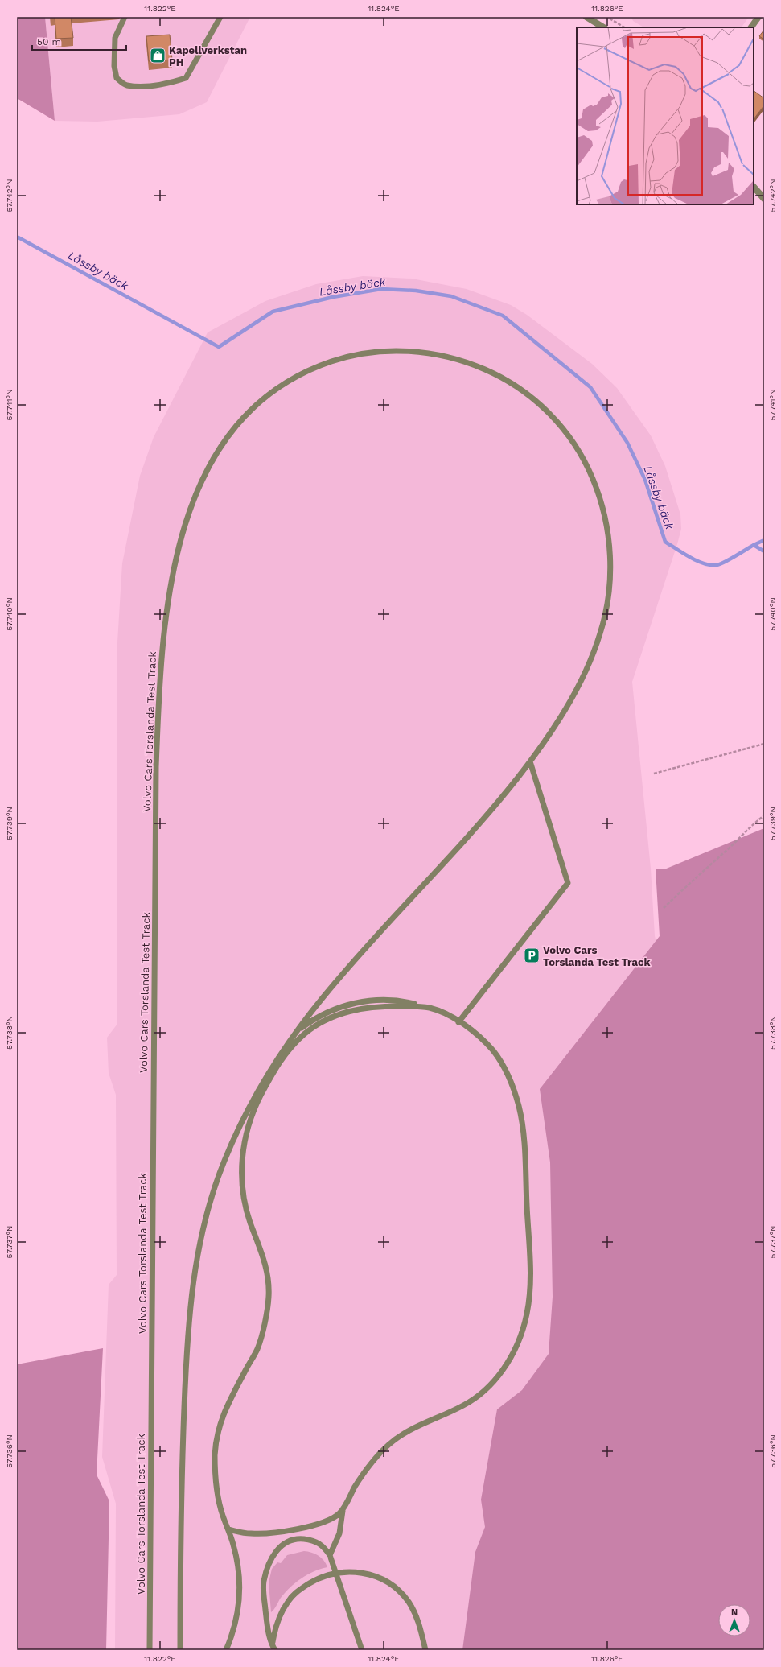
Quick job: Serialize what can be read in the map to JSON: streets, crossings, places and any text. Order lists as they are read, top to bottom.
{
  "streets": {
    "lane": ["Volvo Cars Torslanda Test Track"]
  },
  "water": ["Låssby bäck"],
  "places": {
    "shop": ["Kapellverkstan PH"],
    "parking": ["Volvo Cars Torslanda Test Track"]
  },
  "scale_bar": "50 m",
  "north": "top",
  "coordinates": [
    "11.822°E",
    "11.824°E",
    "11.826°E",
    "57.742°N",
    "57.741°N",
    "57.740°N",
    "57.739°N",
    "57.738°N",
    "57.737°N",
    "57.736°N"
  ]
}
